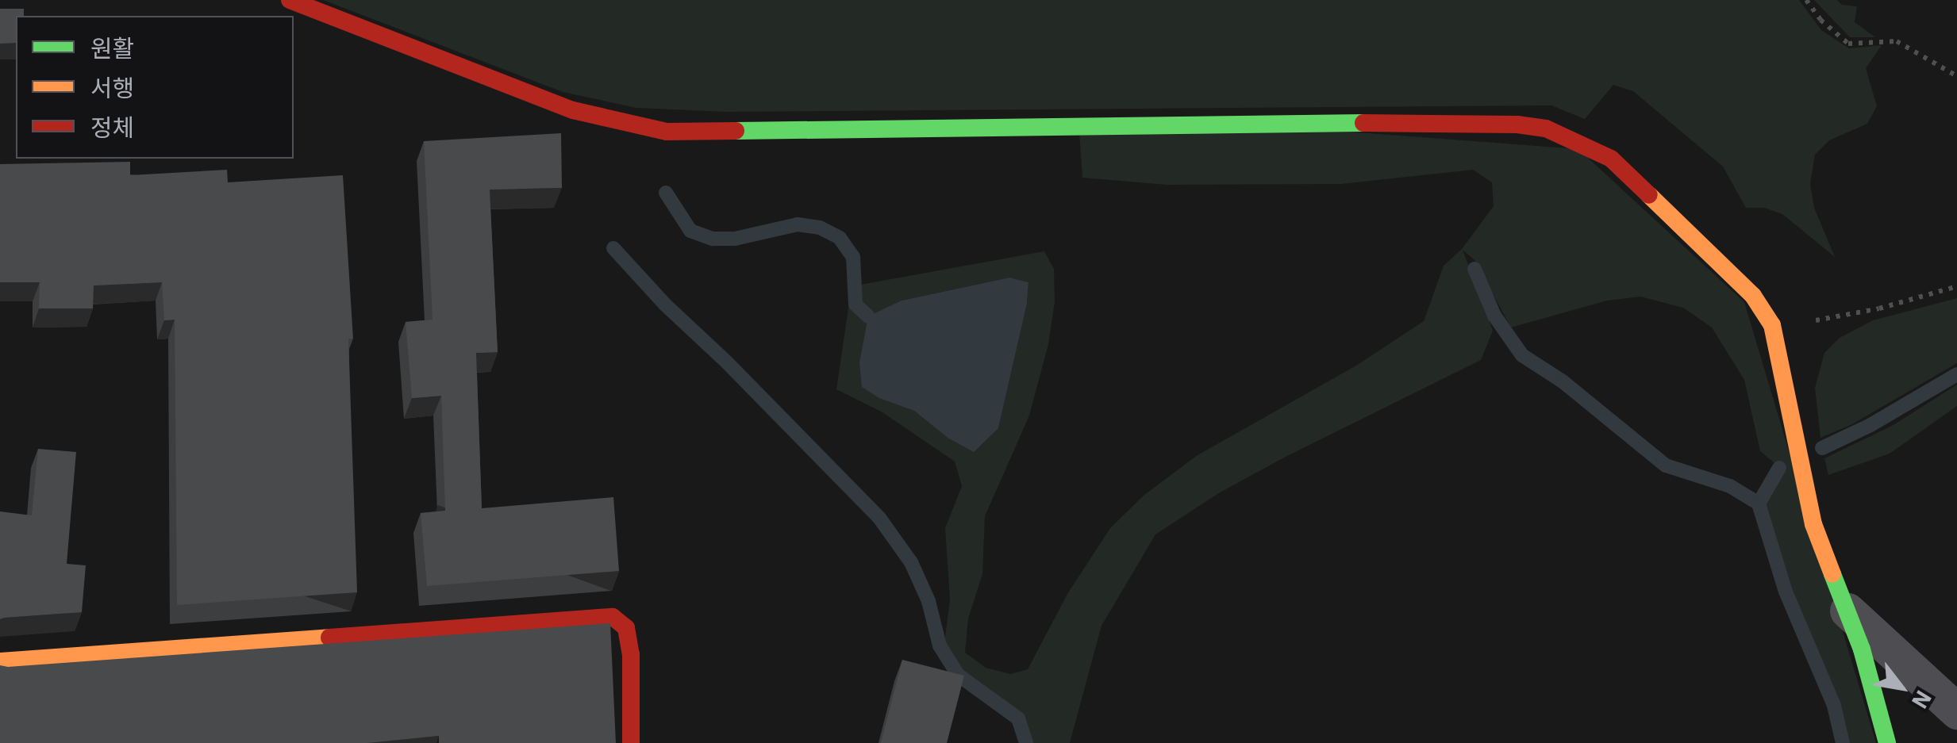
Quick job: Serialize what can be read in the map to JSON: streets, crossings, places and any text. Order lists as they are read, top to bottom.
{
  "legend": ["원활", "서행", "정체"],
  "north": "bottom right"
}
